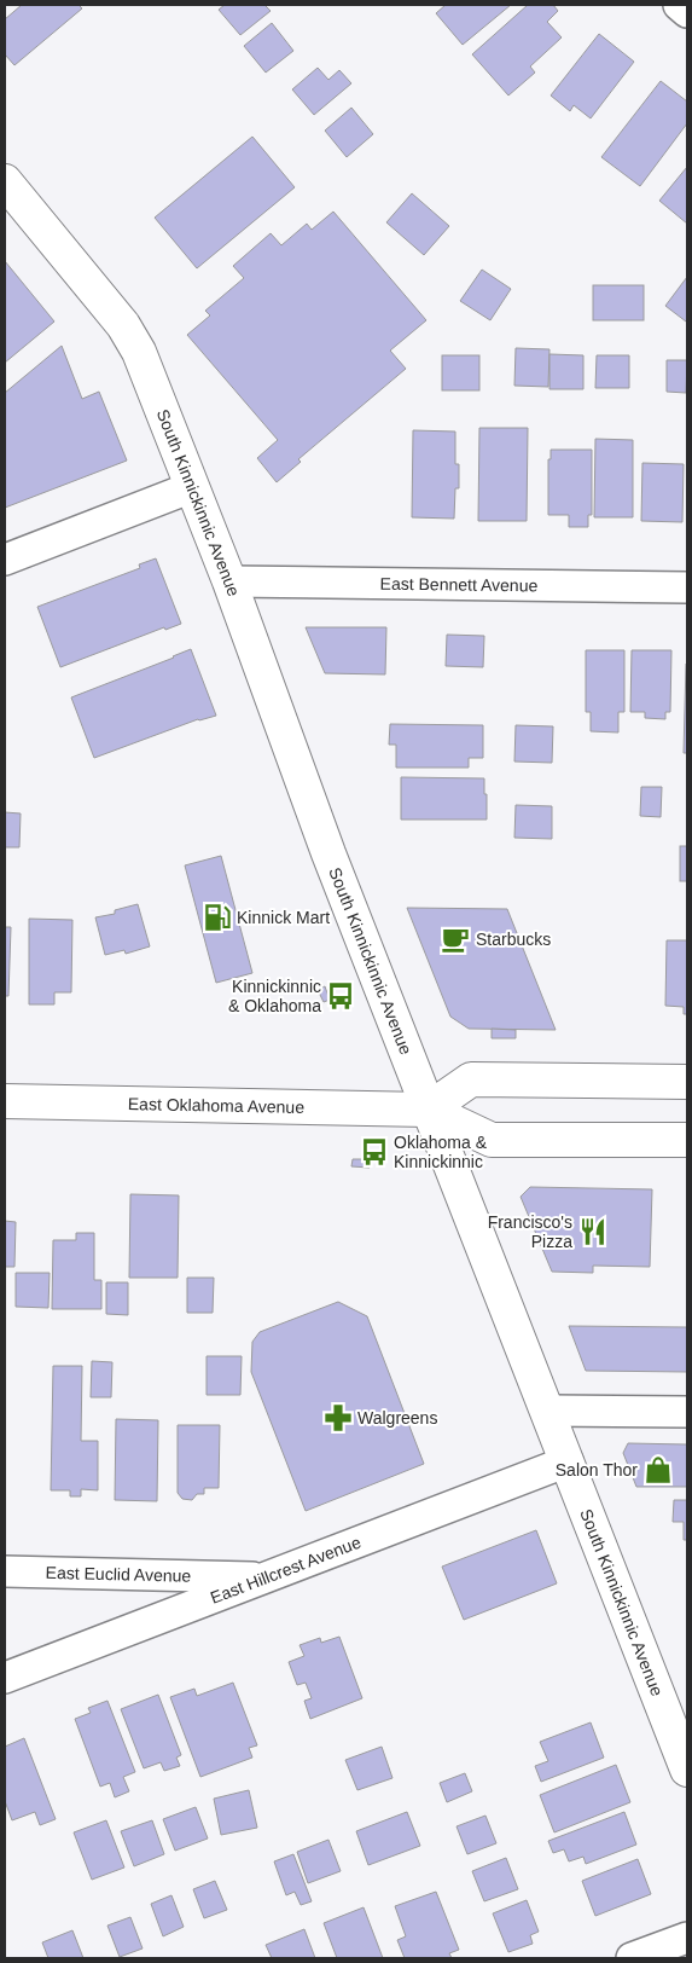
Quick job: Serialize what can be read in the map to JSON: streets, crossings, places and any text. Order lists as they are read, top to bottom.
{
  "streets": {
    "main road": ["South Kinnickinnic Avenue", "East Oklahoma Avenue"],
    "street": ["East Bennett Avenue", "East Hillcrest Avenue", "East Euclid Avenue"]
  },
  "crossings": [
    ["South Kinnickinnic Avenue", "East Bennett Avenue"],
    ["South Kinnickinnic Avenue", "East Oklahoma Avenue"],
    ["South Kinnickinnic Avenue", "East Hillcrest Avenue"],
    ["East Hillcrest Avenue", "East Euclid Avenue"]
  ],
  "places": {
    "fuel station": ["Kinnick Mart"],
    "cafe": ["Starbucks"],
    "bus stop": ["Kinnickinnic & Oklahoma", "Oklahoma & Kinnickinnic"],
    "restaurant": ["Francisco's Pizza"],
    "pharmacy": ["Walgreens"],
    "shop": ["Salon Thor"]
  }
}
